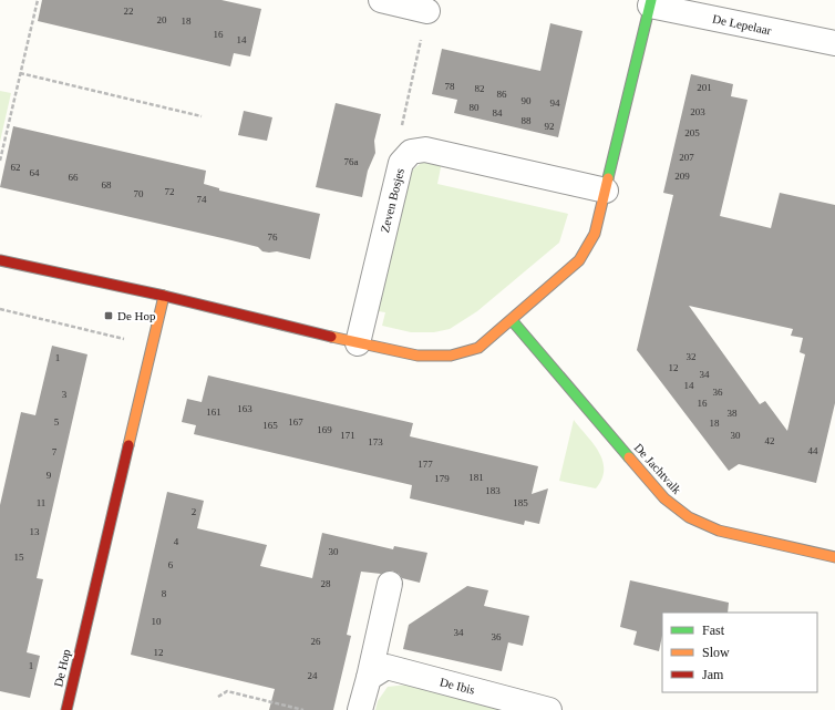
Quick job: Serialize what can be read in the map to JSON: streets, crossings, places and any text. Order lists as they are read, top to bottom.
{
  "streets": {
    "street": [
      "De Lepelaar",
      "Zeven Bosjes",
      "De Jachtvalk",
      "De Hop",
      "De Ibis"
    ]
  },
  "places": {
    "transit": ["De Hop"]
  },
  "house_numbers": [
    "22",
    "20",
    "18",
    "16",
    "14",
    "78",
    "201",
    "82",
    "86",
    "90",
    "94",
    "80",
    "203",
    "84",
    "88",
    "92",
    "205",
    "207",
    "76a",
    "62",
    "64",
    "209",
    "66",
    "68",
    "72",
    "70",
    "74",
    "76",
    "32",
    "1",
    "12",
    "34",
    "14",
    "36",
    "3",
    "16",
    "163",
    "161",
    "38",
    "5",
    "167",
    "18",
    "165",
    "169",
    "171",
    "30",
    "42",
    "173",
    "44",
    "7",
    "177",
    "9",
    "181",
    "179",
    "183",
    "11",
    "185",
    "2",
    "13",
    "4",
    "30",
    "15",
    "6",
    "28",
    "8",
    "10",
    "34",
    "36",
    "26",
    "12",
    "1",
    "24"
  ],
  "legend": ["Fast", "Slow", "Jam"]
}
